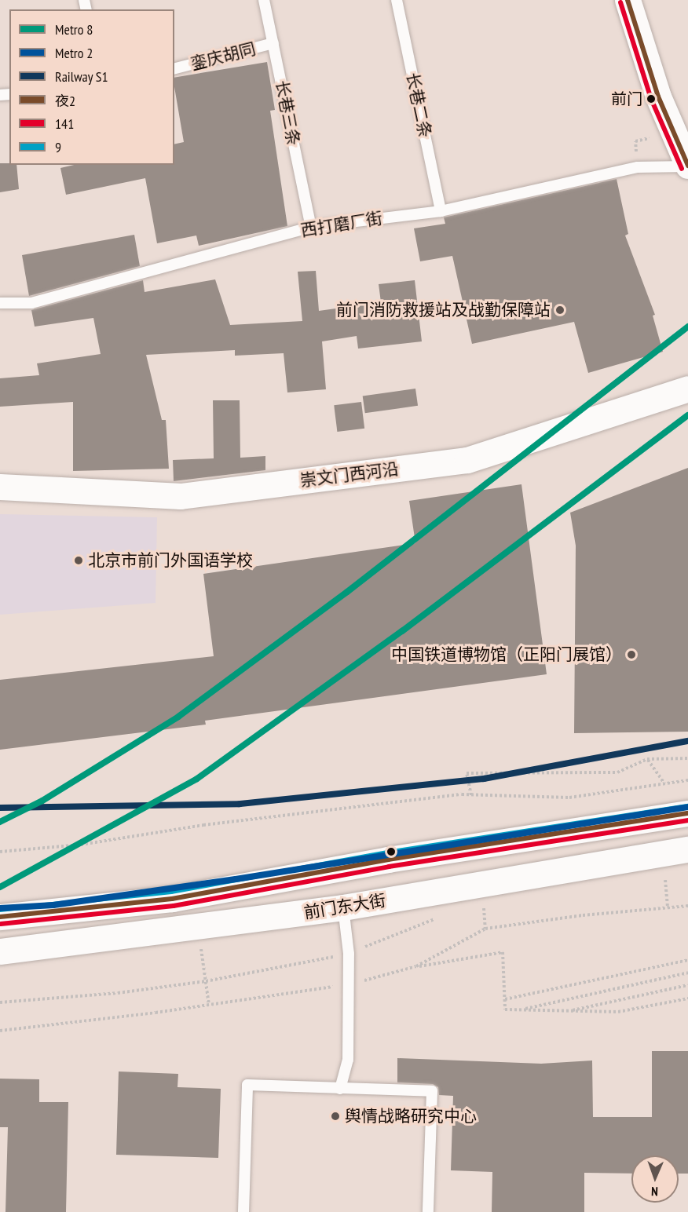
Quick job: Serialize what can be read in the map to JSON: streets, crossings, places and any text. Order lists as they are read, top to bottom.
{
  "streets": {
    "main road": ["崇文门西河沿", "前门东大街"],
    "lane": [
      "銮庆胡同",
      "长巷二条",
      "长巷三条",
      "西打磨厂街"
    ]
  },
  "crossings": [
    ["銮庆胡同", "长巷三条"],
    ["长巷二条", "西打磨厂街"],
    ["长巷三条", "西打磨厂街"]
  ],
  "places": [
    "前门",
    "前门消防救援站及战勤保障站",
    "北京市前门外国语学校",
    "中国铁道博物馆（正阳门展馆）",
    "舆情战略研究中心"
  ],
  "lines": [
    "transit line 夜2",
    "transit line 141",
    "metro line 8",
    "rail line S1",
    "transit line 9",
    "metro line 2"
  ],
  "legend": [
    "Metro 8",
    "Metro 2",
    "Railway S1",
    "夜2",
    "141",
    "9"
  ],
  "north": "bottom"
}
